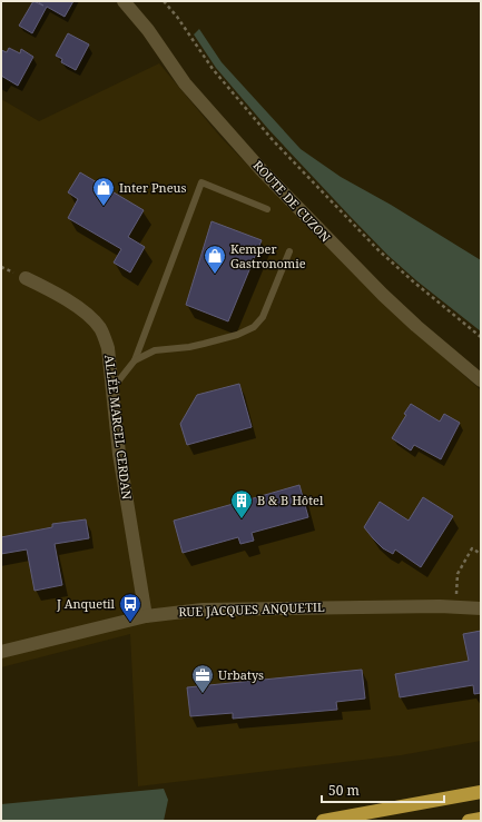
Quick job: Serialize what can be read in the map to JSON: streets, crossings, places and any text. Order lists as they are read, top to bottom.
{
  "streets": {
    "street": ["ROUTE DE CUZON", "ALLÉE MARCEL CERDAN", "RUE JACQUES ANQUETIL"]
  },
  "crossings": [
    ["ALLÉE MARCEL CERDAN", "RUE JACQUES ANQUETIL"]
  ],
  "places": {
    "shop": ["Inter Pneus", "Kemper Gastronomie"],
    "building": ["B & B Hôtel"],
    "bus stop": ["J Anquetil"],
    "office": ["Urbatys"]
  },
  "scale_bar": "50 m"
}
